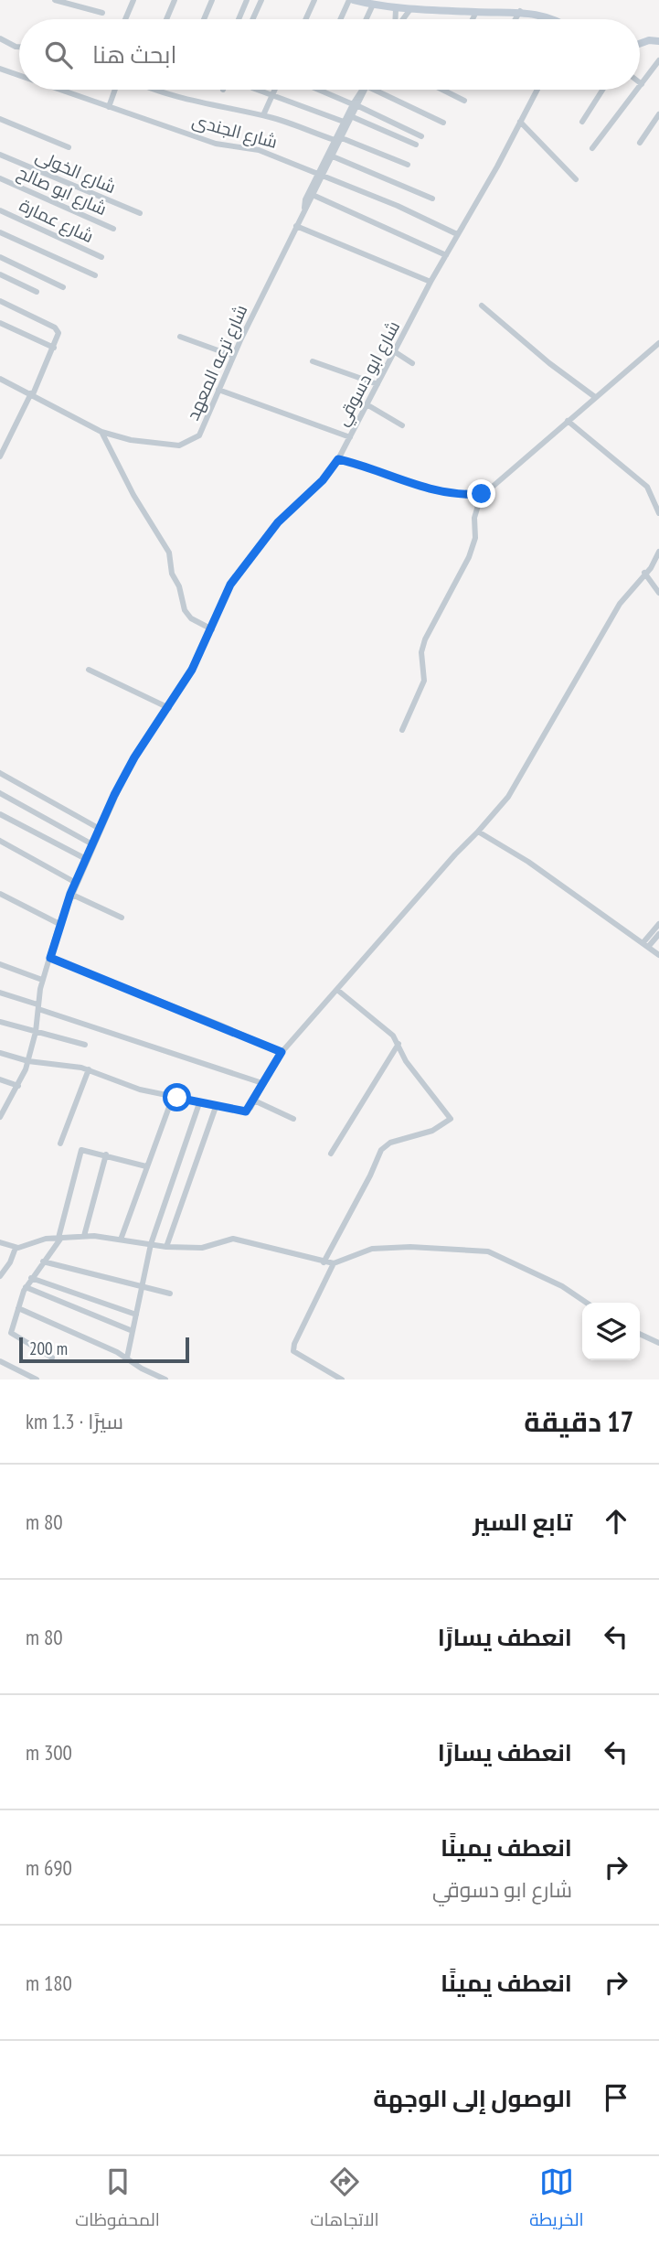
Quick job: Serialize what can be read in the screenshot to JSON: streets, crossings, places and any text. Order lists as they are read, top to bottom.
{
  "streets": {
    "street": [
      "شارع الجندى",
      "شارع الخولى",
      "شارع ابو صالح",
      "شارع عمارة",
      "شارع ترعه المعهد",
      "شارع ابو دسوقي"
    ]
  },
  "crossings": [
    ["شارع الجندى", "شارع ترعه المعهد"],
    ["شارع الجندى", "شارع ابو دسوقي"]
  ],
  "scale_bar": "200 m",
  "page": {
    "search": "ابحث هنا",
    "scale": "200 m",
    "heading": ["17 دقيقة", "سيرًا · 1.3 km"],
    "list": [
      ["تابع السير", "80 m"],
      ["انعطف يسارًا", "80 m"],
      ["انعطف يسارًا", "300 m"],
      ["انعطف يمينًا", "شارع ابو دسوقي", "690 m"],
      ["انعطف يمينًا", "180 m"],
      "الوصول إلى الوجهة"
    ],
    "nav": ["الخريطة", "الاتجاهات", "المحفوظات"]
  }
}
